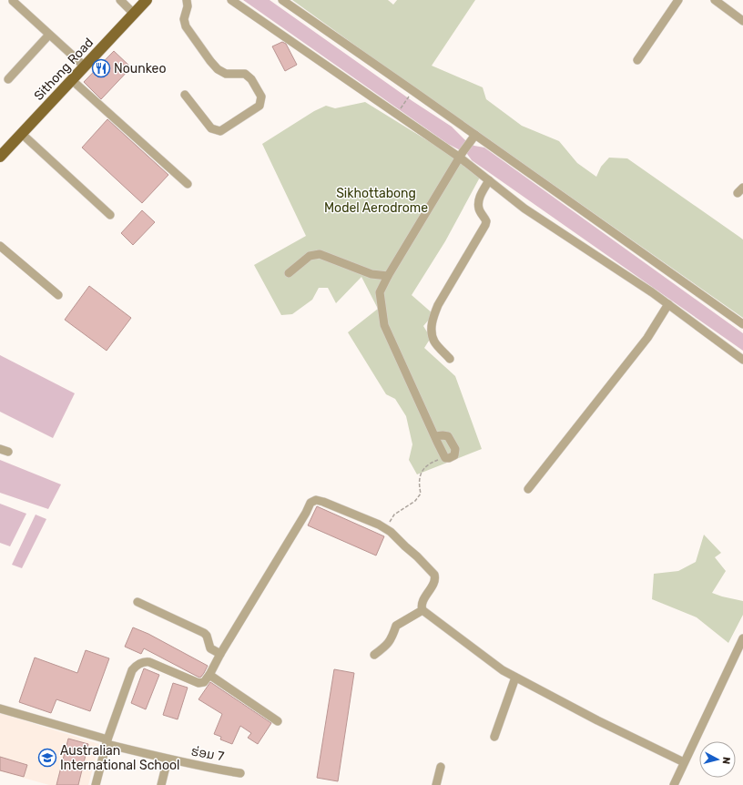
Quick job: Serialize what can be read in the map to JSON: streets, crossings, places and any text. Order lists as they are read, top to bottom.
{
  "streets": {
    "main road": ["Sithong Road"],
    "street": ["ຮ່ອມ 7"]
  },
  "parks": ["Sikhottabong Model Aerodrome"],
  "places": {
    "restaurant": ["Nounkeo"],
    "school or university": ["Australian International School"]
  },
  "north": "right"
}
